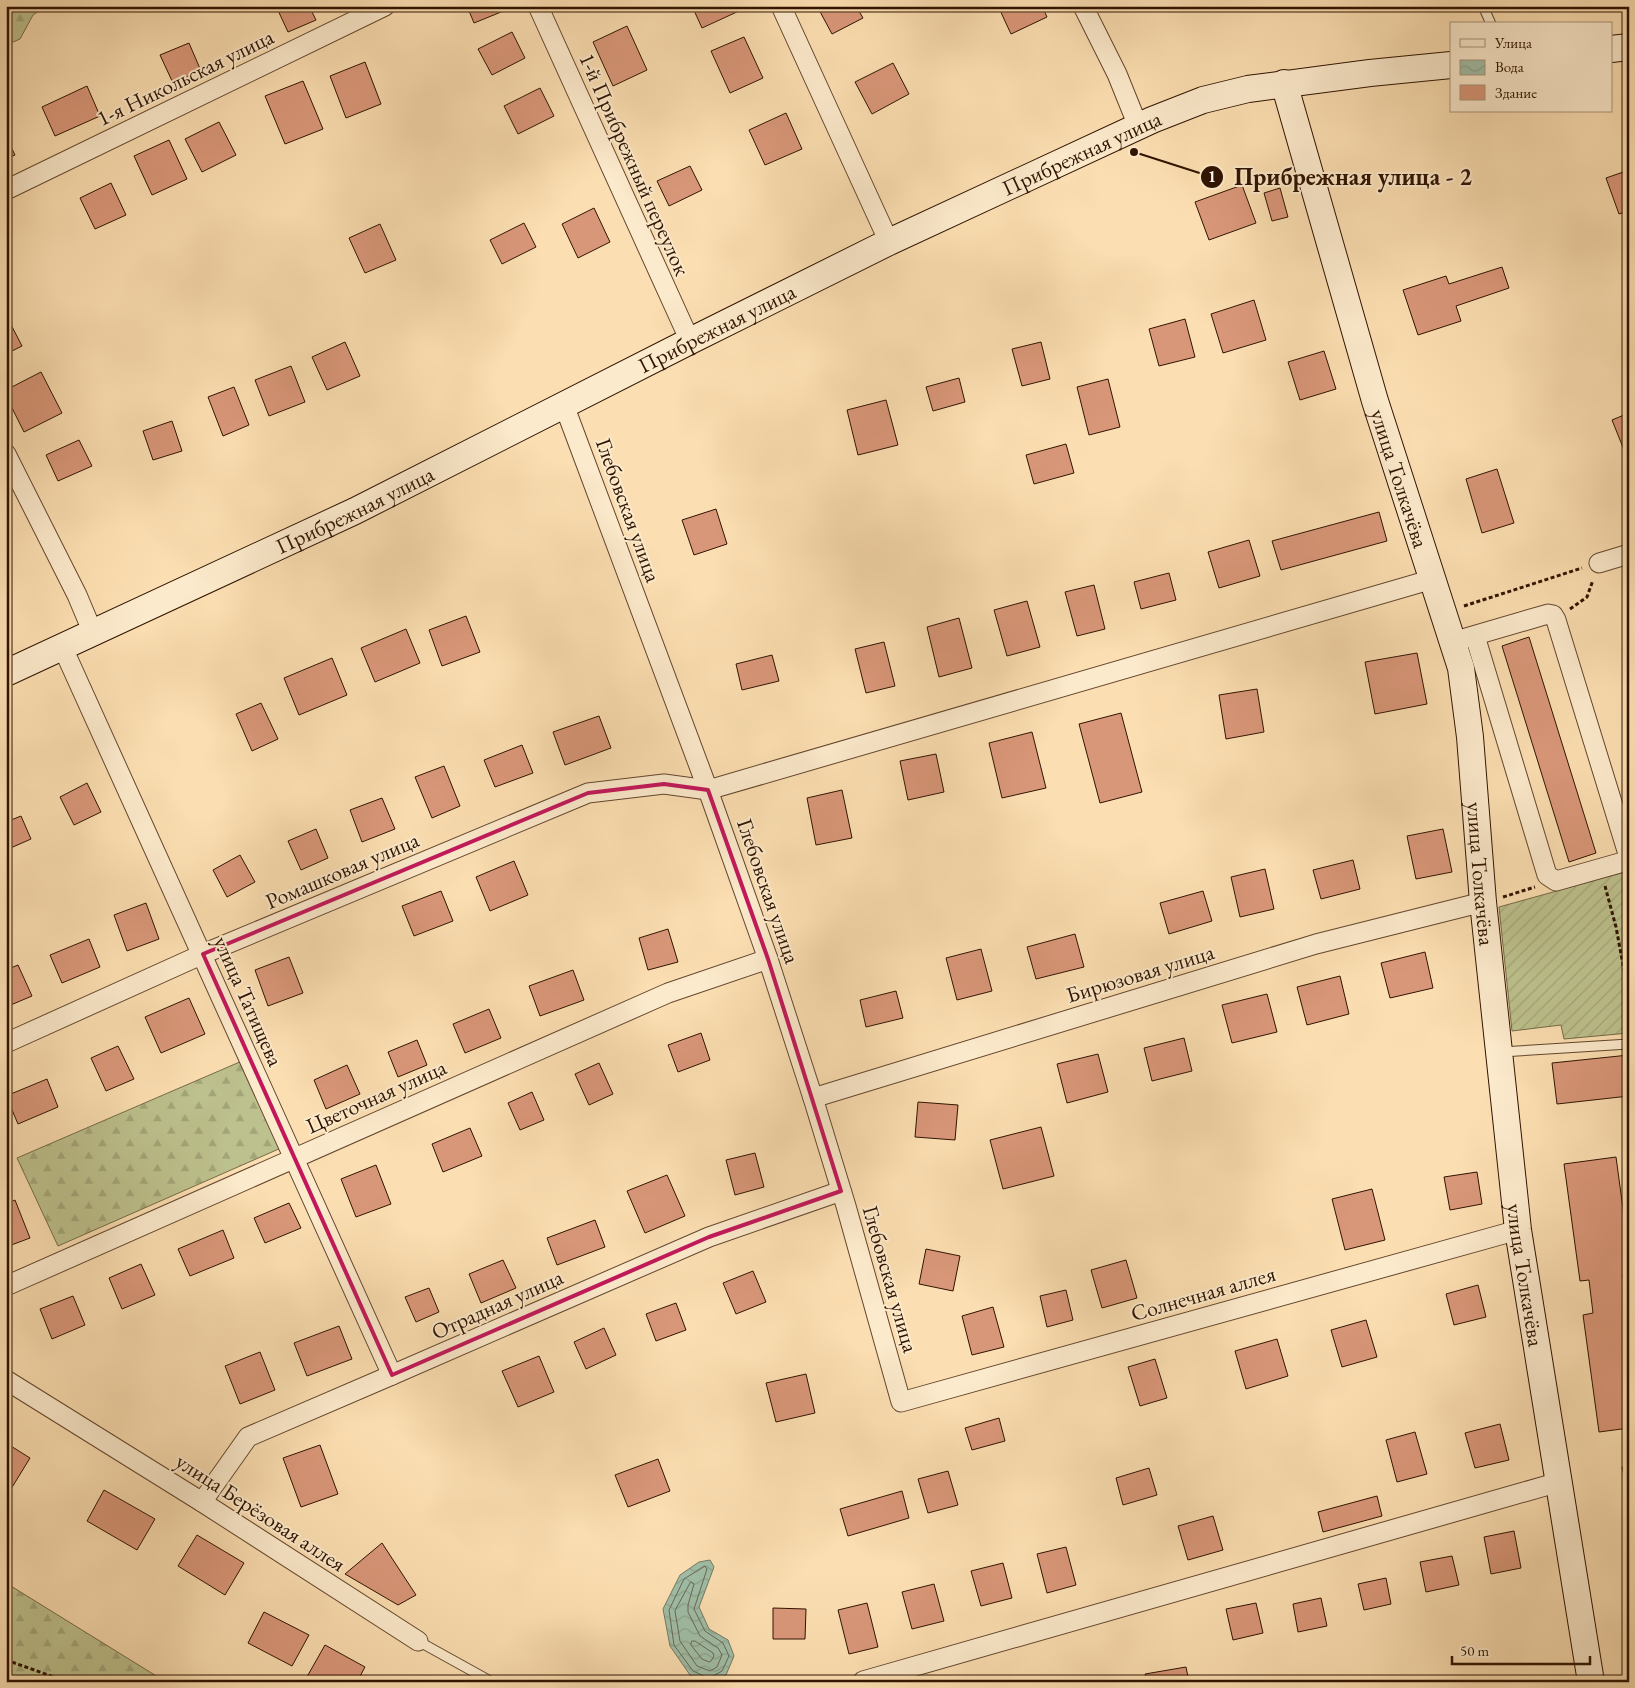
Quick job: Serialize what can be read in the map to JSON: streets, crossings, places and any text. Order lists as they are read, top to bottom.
{
  "streets": {
    "street": [
      "1-я Никольская улица",
      "Прибрежная улица",
      "1-й Прибрежный переулок",
      "улица Толкачёва",
      "Глебовская улица",
      "Ромашковая улица",
      "Бирюзовая улица",
      "улица Татищева",
      "Цветочная улица",
      "Солнечная аллея",
      "Отрадная улица",
      "улица Берёзовая аллея"
    ]
  },
  "crossings": [
    ["Прибрежная улица", "1-й Прибрежный переулок"],
    ["Прибрежная улица", "улица Толкачёва"],
    ["Прибрежная улица", "Глебовская улица"],
    ["Прибрежная улица", "улица Татищева"],
    ["улица Толкачёва", "Бирюзовая улица"],
    ["улица Толкачёва", "Солнечная аллея"],
    ["Глебовская улица", "Ромашковая улица"],
    ["Глебовская улица", "Бирюзовая улица"],
    ["Глебовская улица", "Цветочная улица"],
    ["Глебовская улица", "Солнечная аллея"],
    ["Глебовская улица", "Отрадная улица"],
    ["Ромашковая улица", "улица Татищева"],
    ["улица Татищева", "Цветочная улица"],
    ["улица Татищева", "Отрадная улица"],
    ["Отрадная улица", "улица Берёзовая аллея"]
  ],
  "places": ["Прибрежная улица - 2"],
  "legend": ["Улица", "Вода", "Здание"],
  "scale_bar": "50 m"
}
